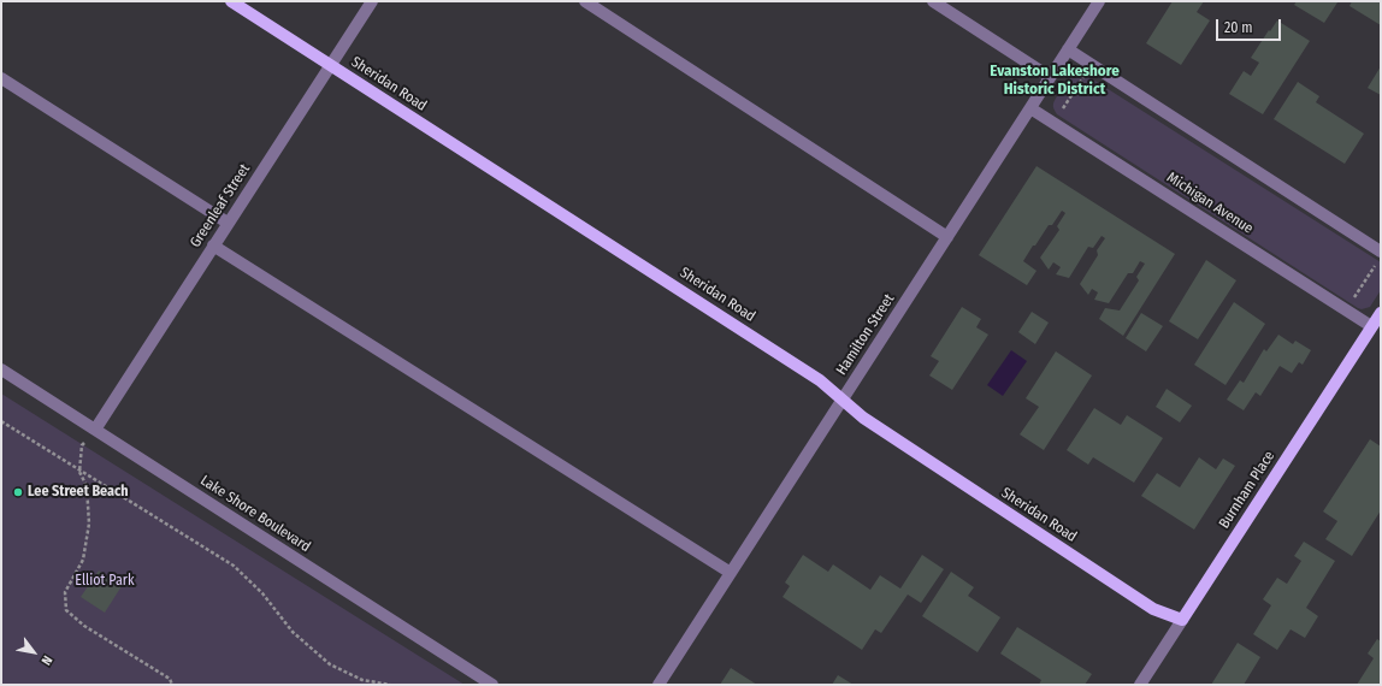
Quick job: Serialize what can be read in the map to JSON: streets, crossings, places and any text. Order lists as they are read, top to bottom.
{
  "streets": {
    "main road": ["Sheridan Road", "Burnham Place"],
    "street": [
      "Michigan Avenue",
      "Greenleaf Street",
      "Hamilton Street",
      "Lake Shore Boulevard"
    ]
  },
  "crossings": [
    ["Sheridan Road", "Greenleaf Street"],
    ["Sheridan Road", "Hamilton Street"],
    ["Sheridan Road", "Burnham Place"],
    ["Michigan Avenue", "Hamilton Street"],
    ["Michigan Avenue", "Burnham Place"],
    ["Greenleaf Street", "Lake Shore Boulevard"]
  ],
  "districts": ["Evanston Lakeshore Historic District"],
  "parks": ["Elliot Park"],
  "places": ["Lee Street Beach"],
  "scale_bar": "20 m",
  "north": "bottom right"
}
